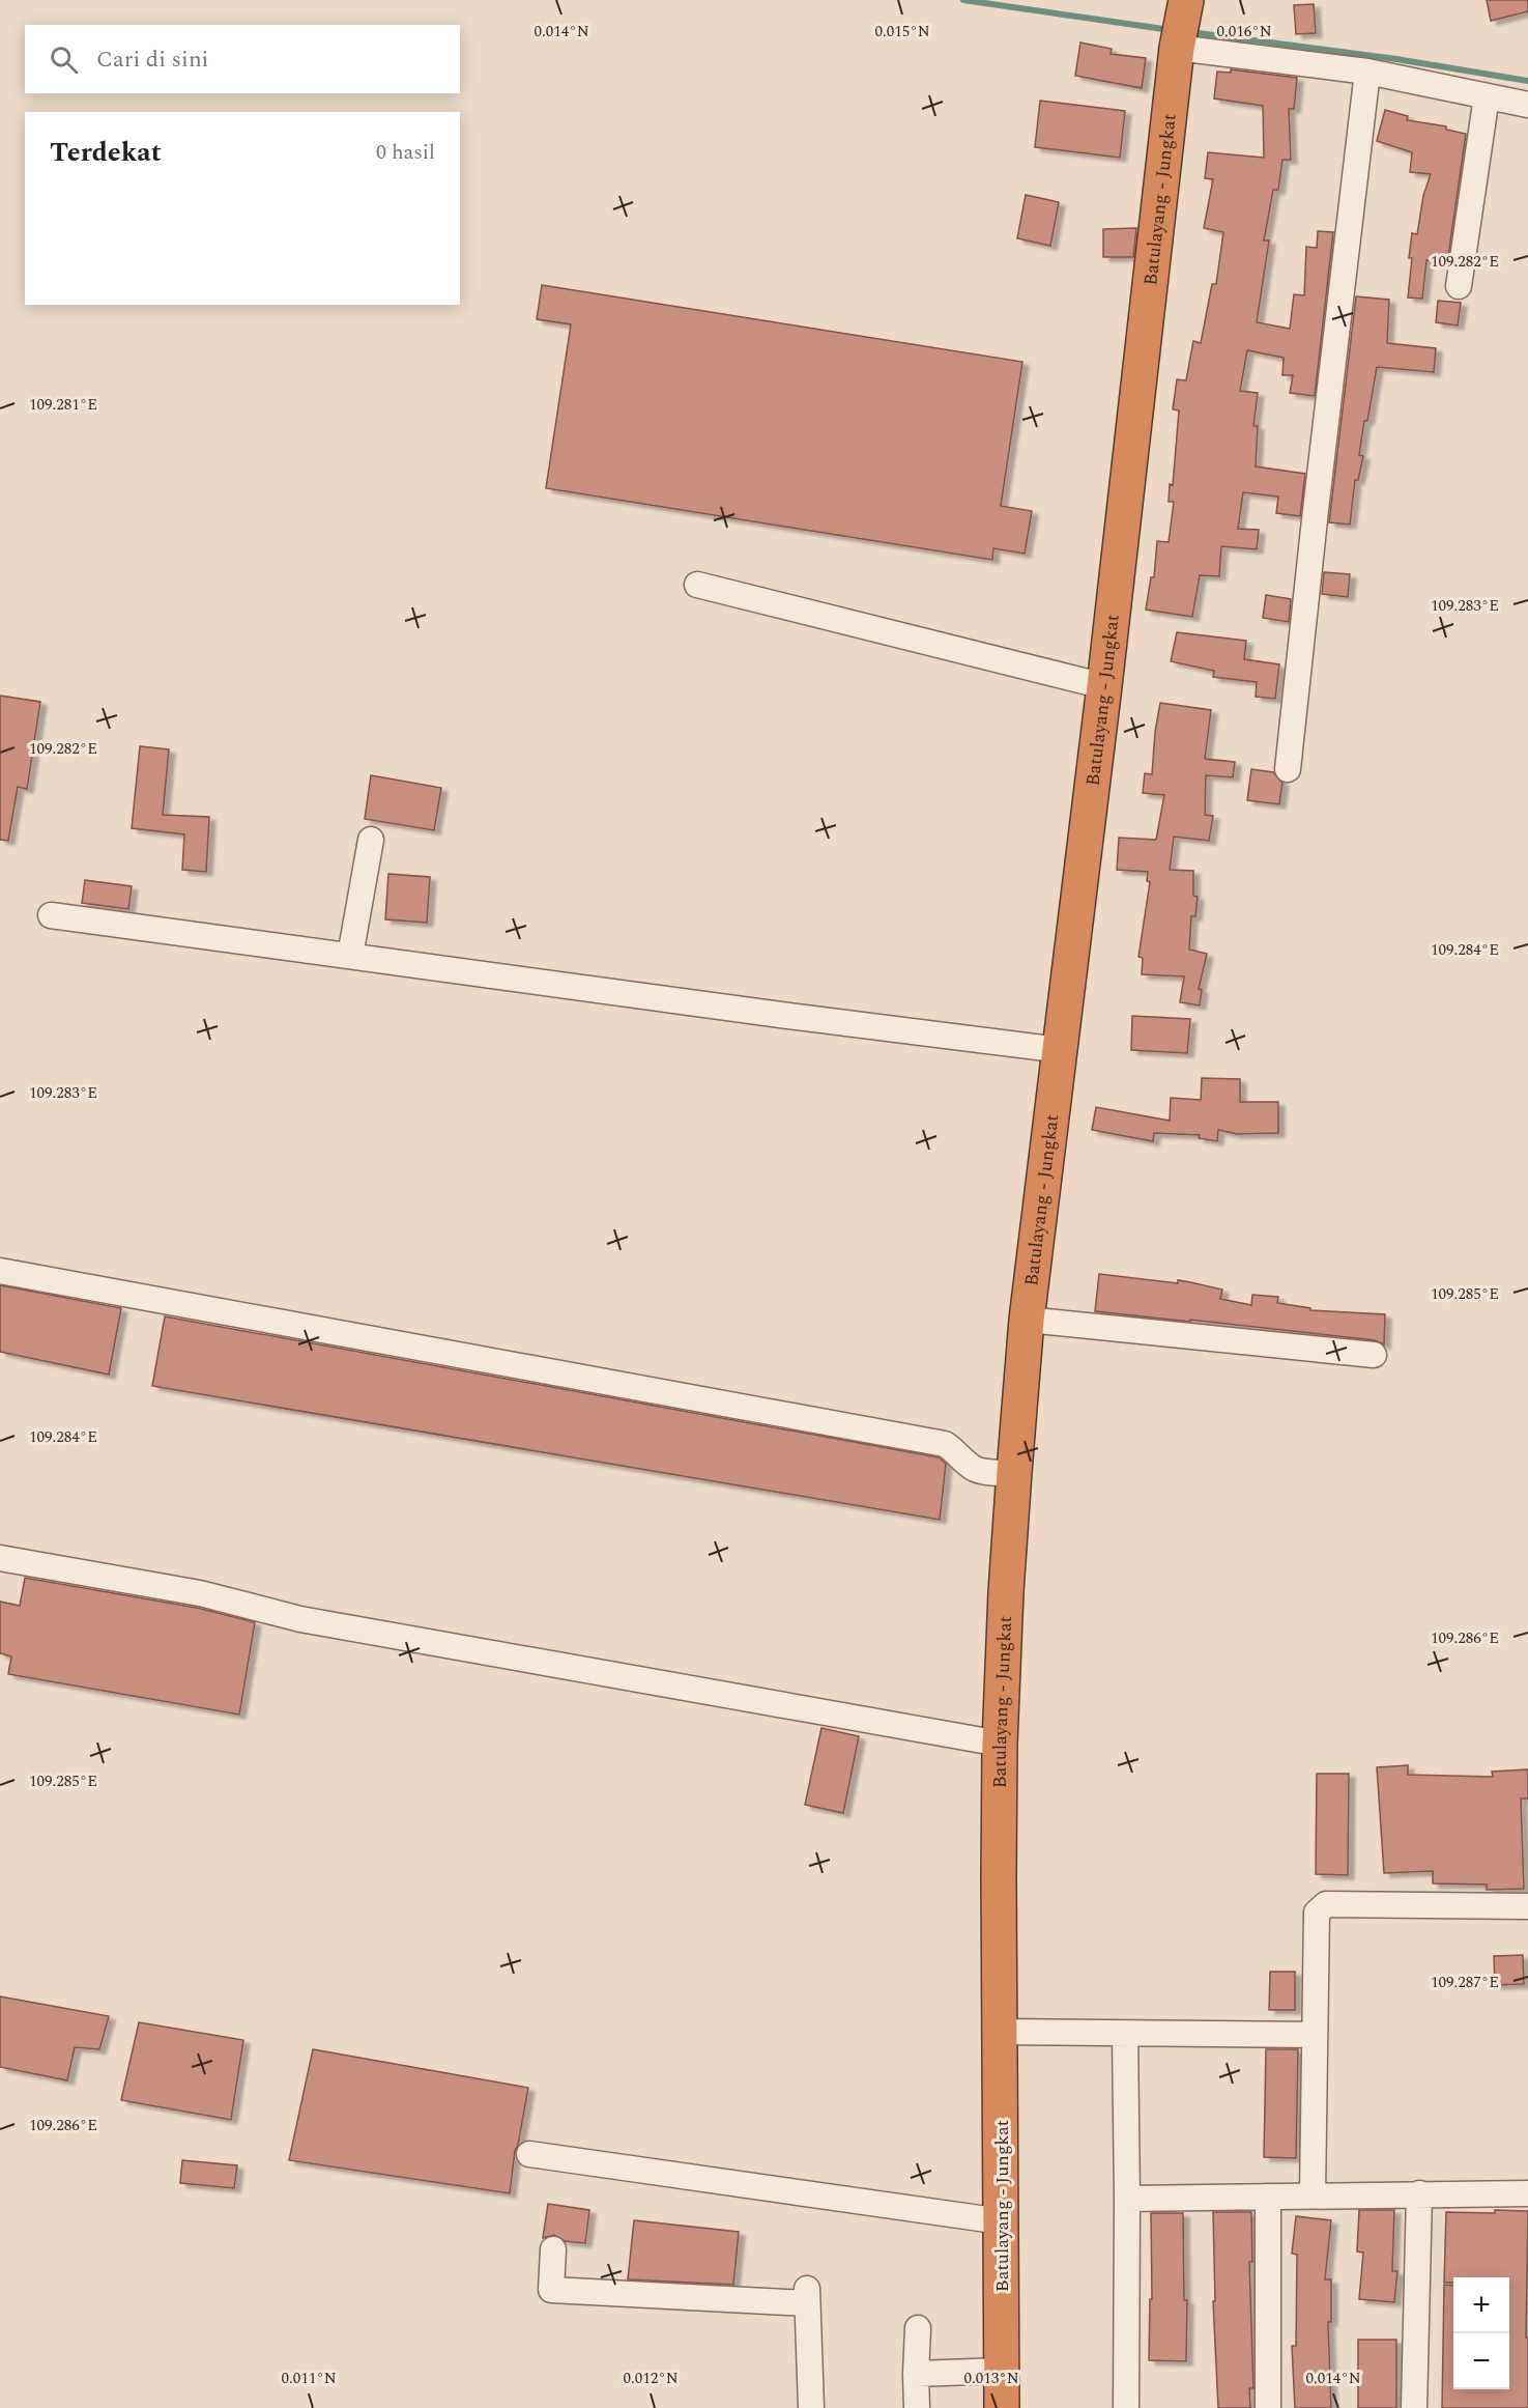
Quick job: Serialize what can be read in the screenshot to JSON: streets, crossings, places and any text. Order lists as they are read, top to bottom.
{
  "streets": {
    "highway": ["Batulayang - Jungkat"]
  },
  "page": {
    "search": "Cari di sini",
    "heading": ["Terdekat", "0 hasil"],
    "map_buttons": ["+", "−"]
  },
  "coordinates": [
    "0.014°N",
    "0.015°N",
    "0.016°N",
    "109.282°E",
    "109.281°E",
    "109.283°E",
    "109.284°E",
    "109.285°E",
    "109.286°E",
    "109.287°E",
    "0.011°N",
    "0.012°N",
    "0.013°N"
  ]
}
